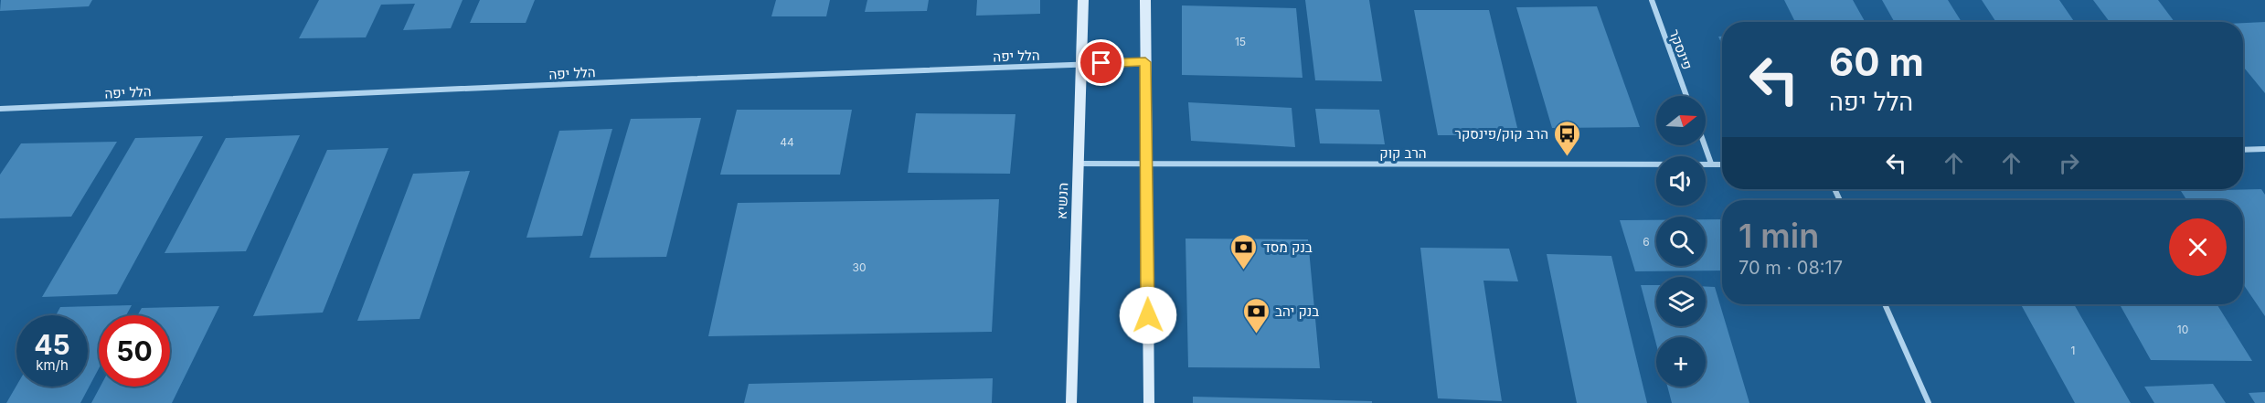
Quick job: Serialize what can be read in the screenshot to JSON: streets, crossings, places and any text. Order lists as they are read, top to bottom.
{
  "streets": {
    "main road": ["הנשיא"],
    "street": ["פינסקר", "הלל יפה", "הרב קוק"]
  },
  "crossings": [
    ["הלל יפה", "הנשיא"],
    ["הרב קוק", "הנשיא"]
  ],
  "places": {
    "bus stop": ["הרב קוק/פינסקר"],
    "bank": ["בנק מסד", "בנק יהב"]
  },
  "house_numbers": [
    "15",
    "44",
    "6",
    "30",
    "10",
    "1"
  ],
  "north": "right",
  "page": {
    "turn": ["60 m", "הלל יפה"],
    "map_buttons": "+",
    "heading": ["1 min", "70 m · 08:17"],
    "speed": "45 km/h",
    "limit": "50"
  }
}
